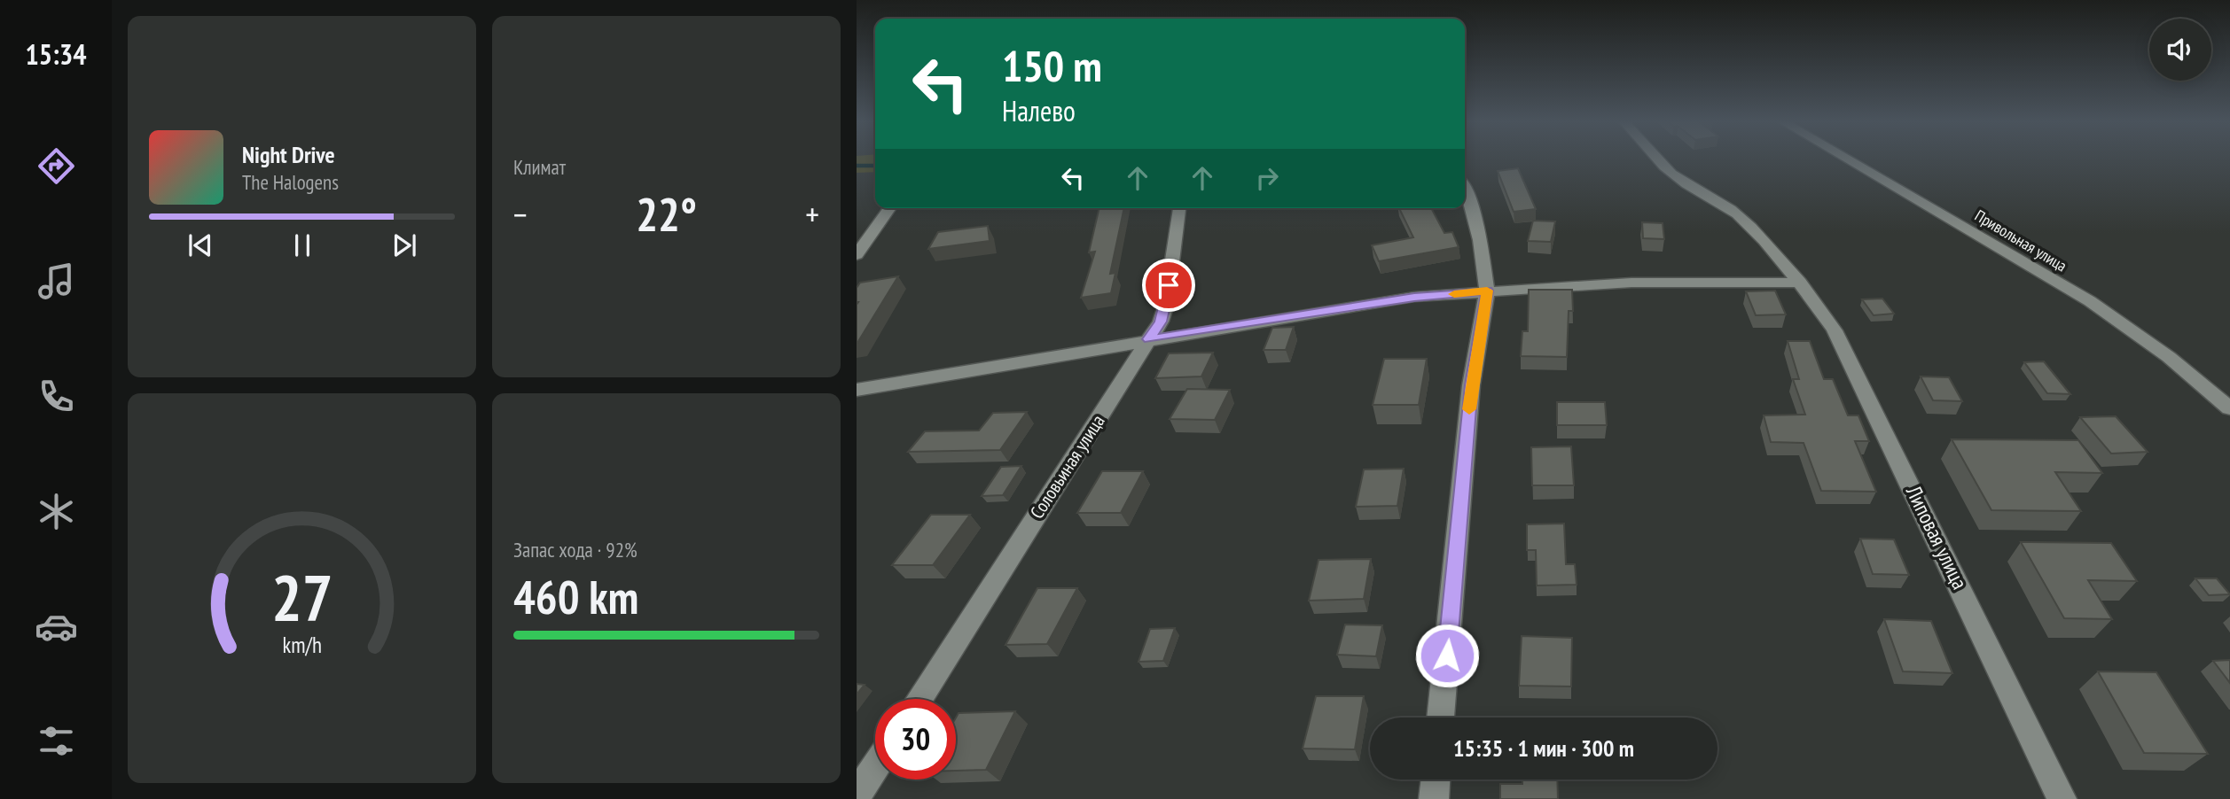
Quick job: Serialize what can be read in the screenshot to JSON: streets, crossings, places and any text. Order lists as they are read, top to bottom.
{
  "streets": {
    "street": ["Привольная улица", "Соловьиная улица", "Липовая улица"]
  },
  "page": {
    "tabs": "15:34",
    "tile": [
      "Климат",
      ["Запас хода · 92%", "460 km"]
    ],
    "turn": ["150 m", "Налево"],
    "song": ["Night Drive", "The Halogens"],
    "heat": ["−", "22°", "+"],
    "limit": "30",
    "trip": "15:35 · 1 мин · 300 m",
    "gauge": ["27", "km/h"]
  }
}
